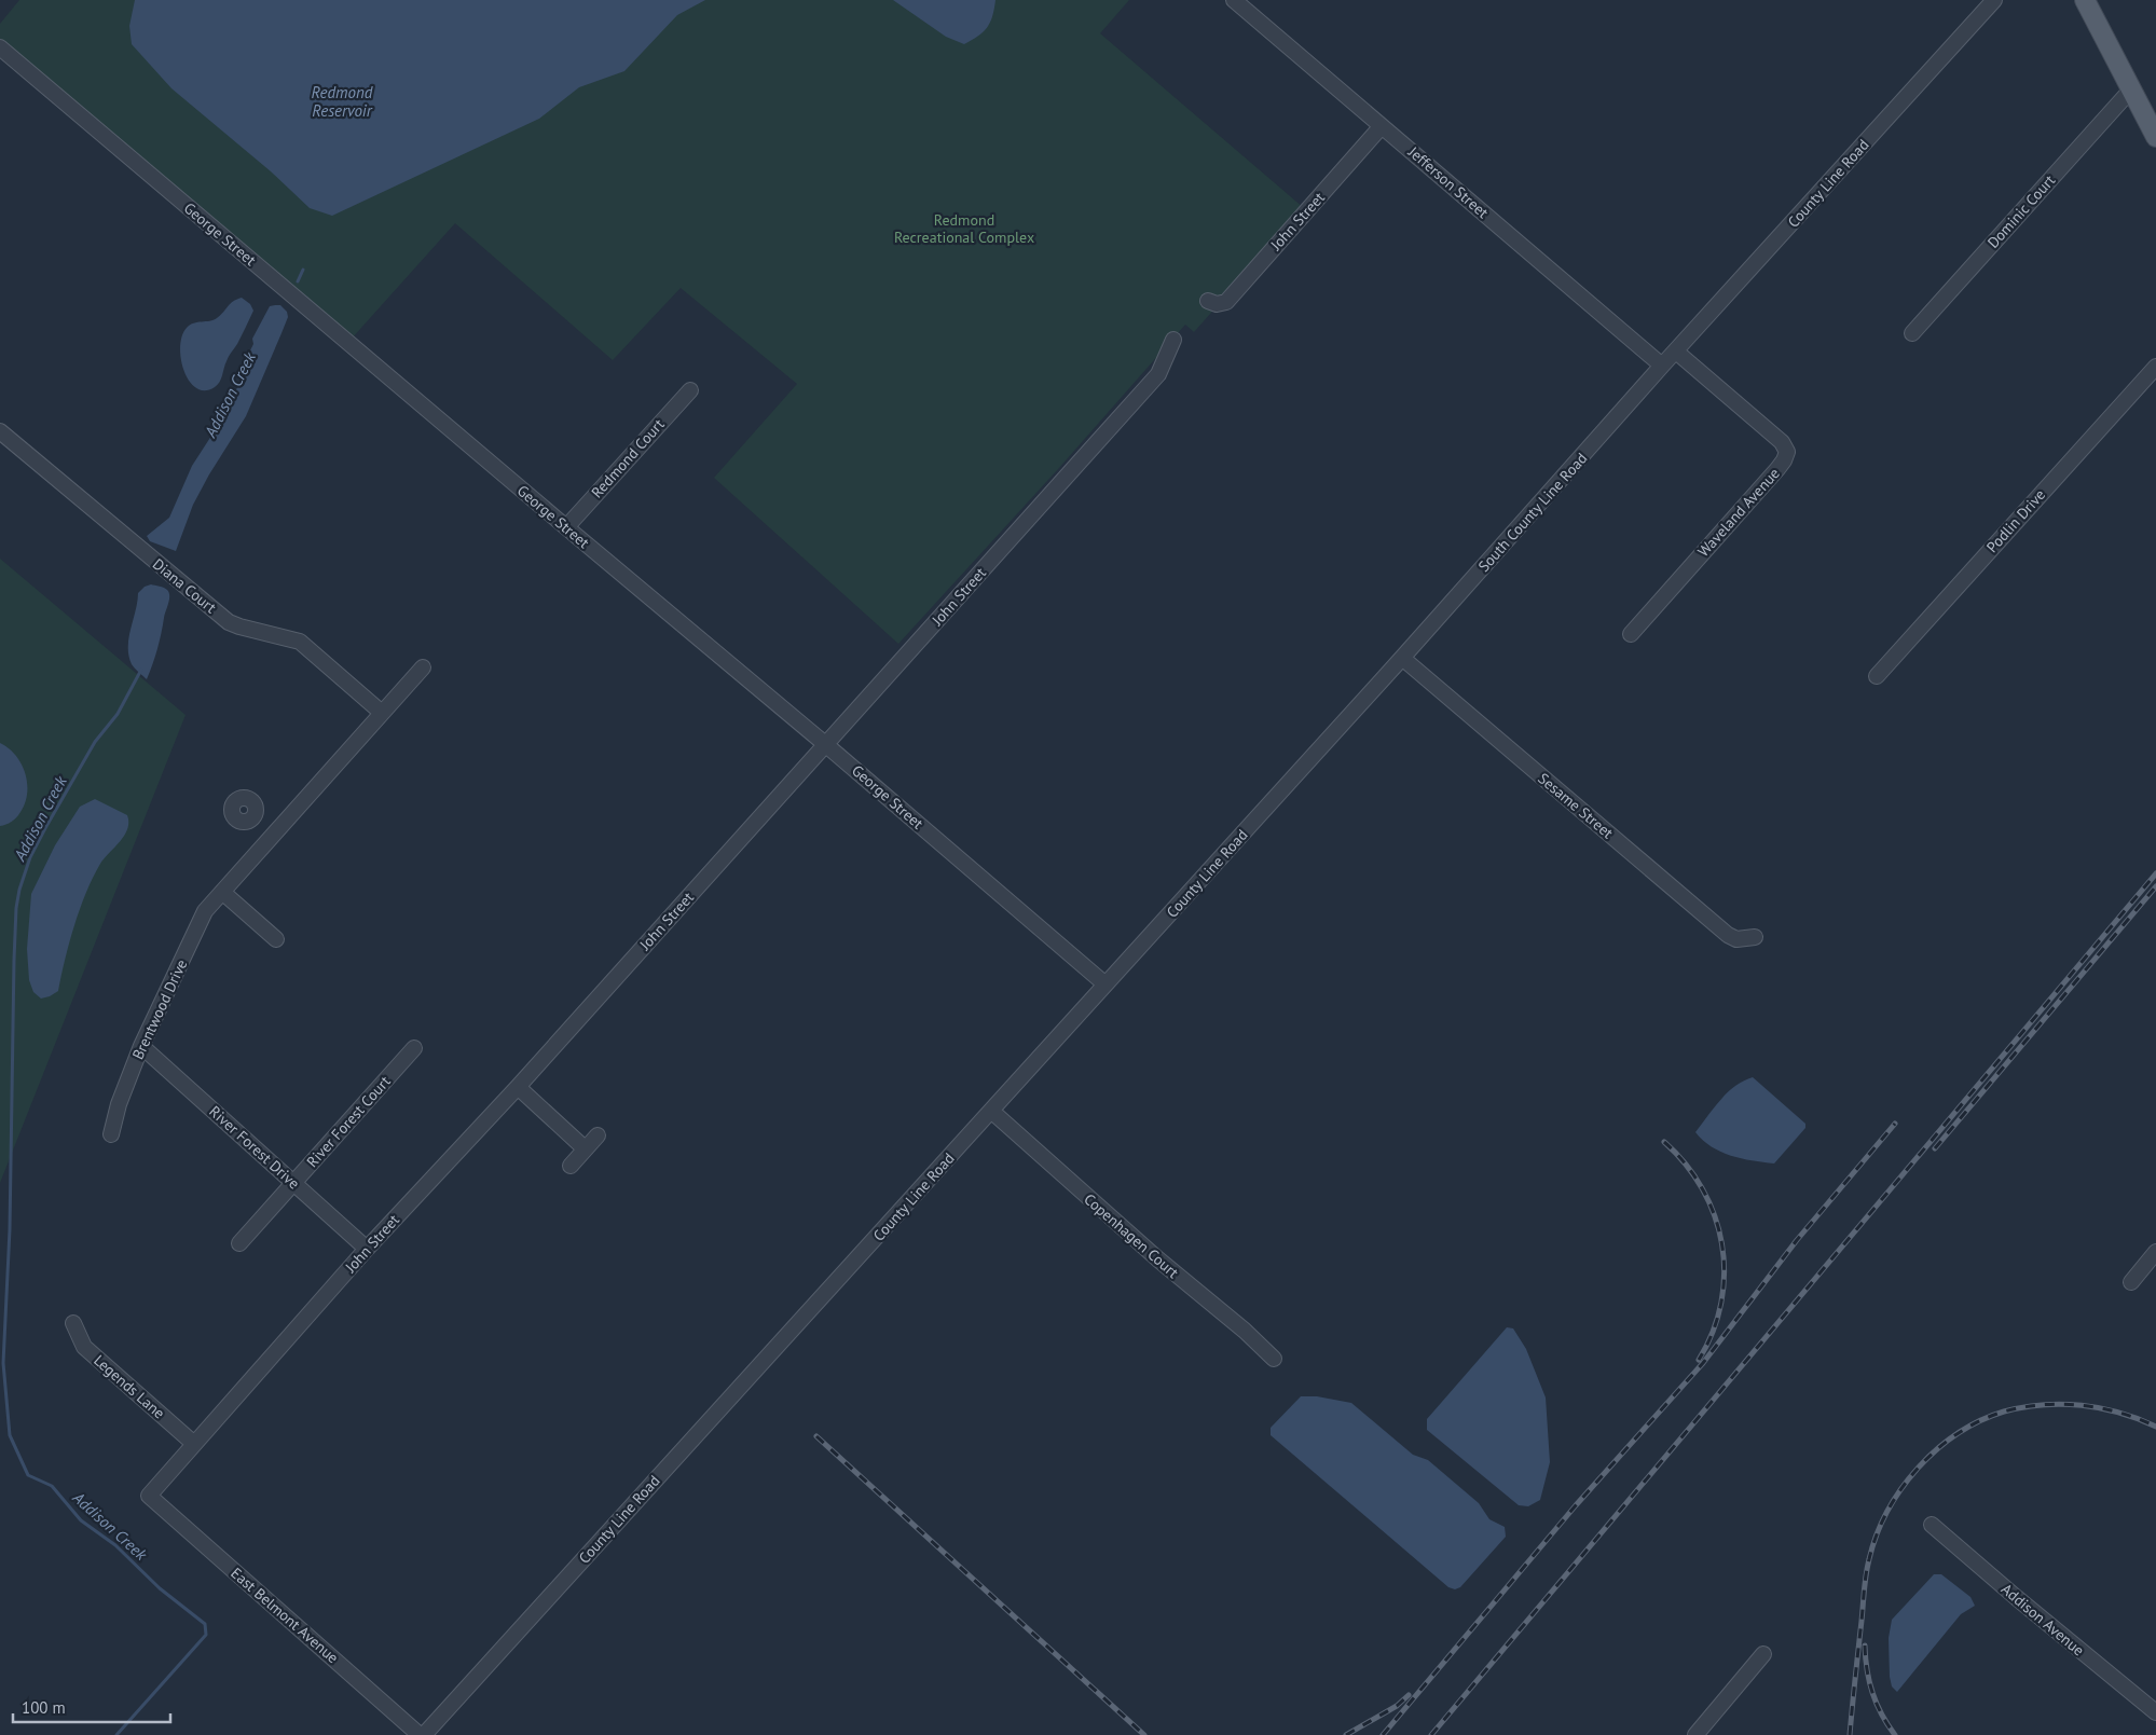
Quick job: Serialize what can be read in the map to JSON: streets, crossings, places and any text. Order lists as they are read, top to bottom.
{
  "streets": {
    "street": [
      "Jefferson Street",
      "County Line Road",
      "Dominic Court",
      "John Street",
      "George Street",
      "Redmond Court",
      "South County Line Road",
      "Waveland Avenue",
      "Podlin Drive",
      "Diana Court",
      "Sesame Street",
      "Brentwood Drive",
      "River Forest Court",
      "River Forest Drive",
      "Copenhagen Court",
      "Legends Lane",
      "East Belmont Avenue",
      "Addison Avenue"
    ]
  },
  "crossings": [
    ["Jefferson Street", "County Line Road"],
    ["Jefferson Street", "John Street"],
    ["Jefferson Street", "South County Line Road"],
    ["County Line Road", "George Street"],
    ["County Line Road", "South County Line Road"],
    ["County Line Road", "Waveland Avenue"],
    ["County Line Road", "Sesame Street"],
    ["County Line Road", "Copenhagen Court"],
    ["John Street", "George Street"],
    ["John Street", "River Forest Drive"],
    ["John Street", "Legends Lane"],
    ["John Street", "East Belmont Avenue"],
    ["George Street", "Redmond Court"],
    ["South County Line Road", "Sesame Street"],
    ["Diana Court", "Brentwood Drive"],
    ["Brentwood Drive", "River Forest Drive"],
    ["River Forest Court", "River Forest Drive"]
  ],
  "water": ["Redmond Reservoir", "Addison Creek"],
  "parks": ["Redmond Recreational Complex"],
  "scale_bar": "100 m"
}
